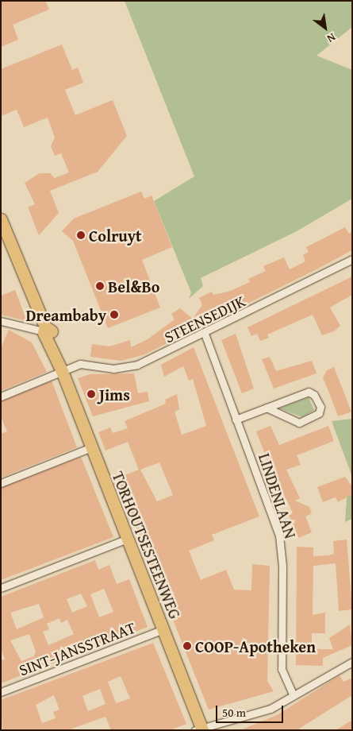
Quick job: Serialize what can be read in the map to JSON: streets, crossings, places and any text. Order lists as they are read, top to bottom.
{
  "streets": {
    "main road": ["TORHOUTSESTEENWEG"],
    "street": ["STEENSEDIJK", "LINDENLAAN", "SINT-JANSSTRAAT"]
  },
  "crossings": [
    ["STEENSEDIJK", "LINDENLAAN"],
    ["STEENSEDIJK", "TORHOUTSESTEENWEG"],
    ["TORHOUTSESTEENWEG", "SINT-JANSSTRAAT"]
  ],
  "places": [
    "Colruyt",
    "Bel&Bo",
    "Dreambaby",
    "Jims",
    "COOP-Apotheken"
  ],
  "scale_bar": "50 m",
  "north": "bottom right"
}
